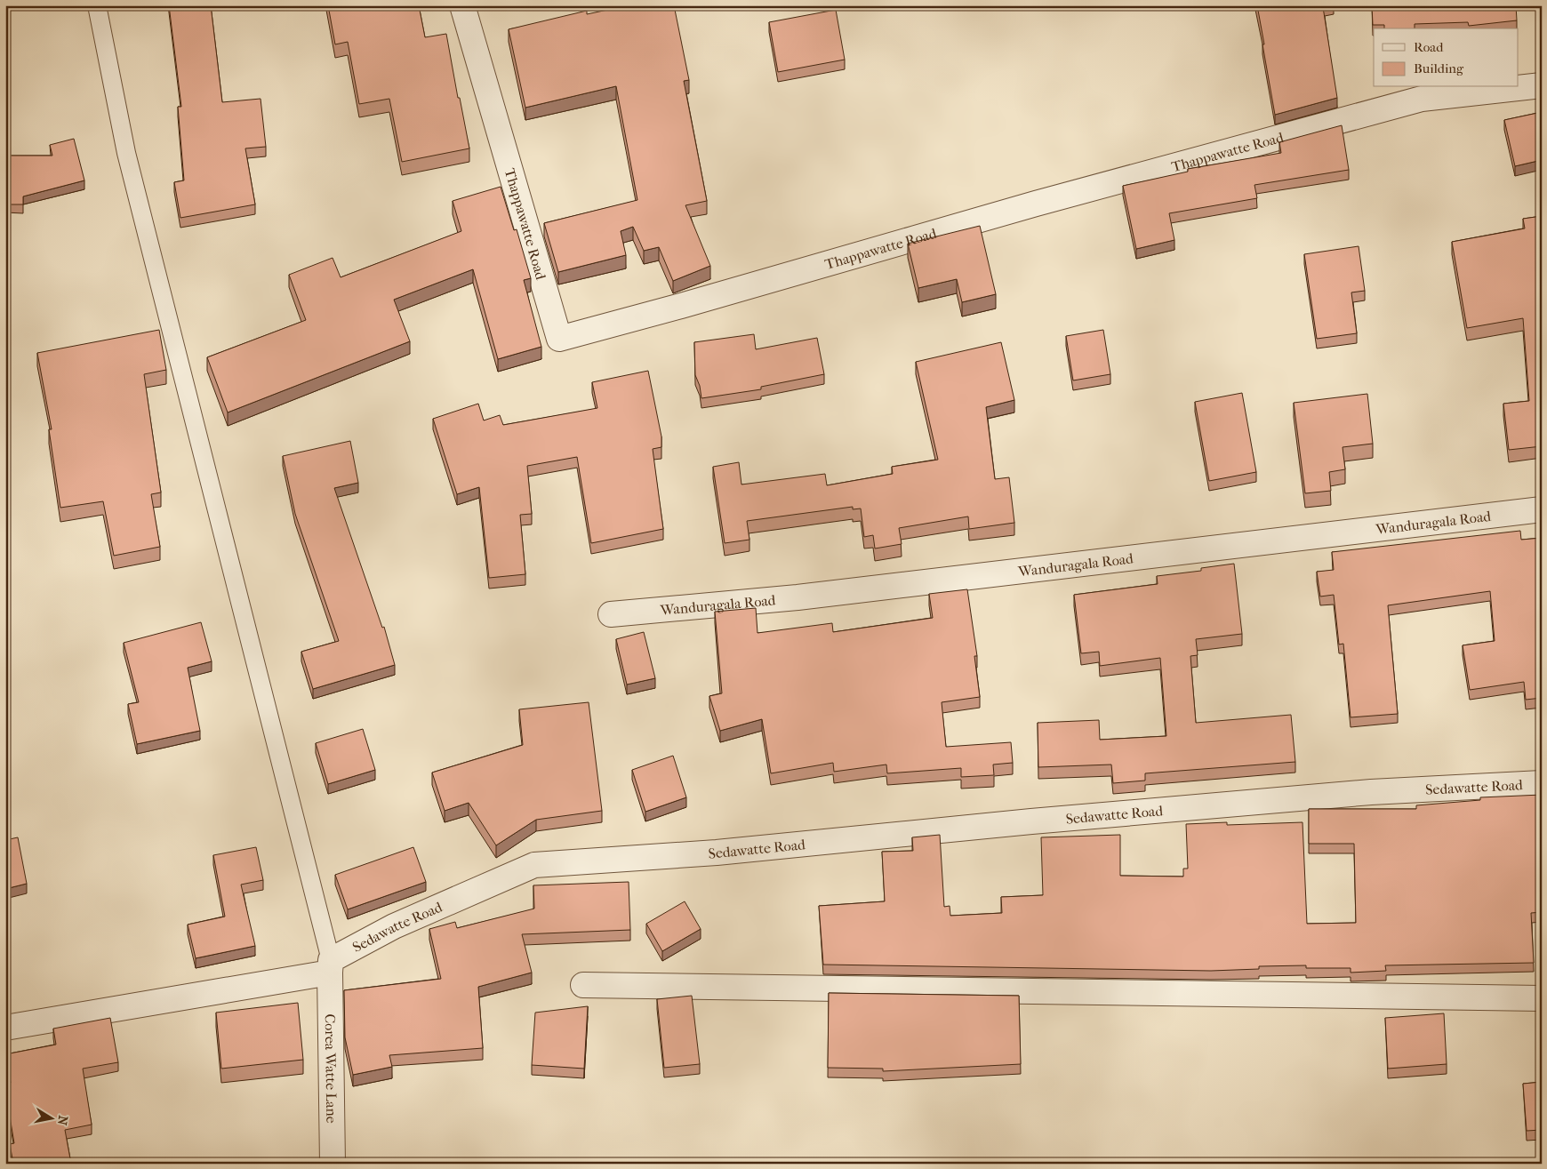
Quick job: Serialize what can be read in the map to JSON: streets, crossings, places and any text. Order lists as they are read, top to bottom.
{
  "streets": {
    "street": [
      "Thappawatte Road",
      "Wanduragala Road",
      "Sedawatte Road",
      "Corea Watte Lane"
    ]
  },
  "crossings": [
    ["Sedawatte Road", "Corea Watte Lane"]
  ],
  "legend": ["Road", "Building"],
  "north": "right"
}
